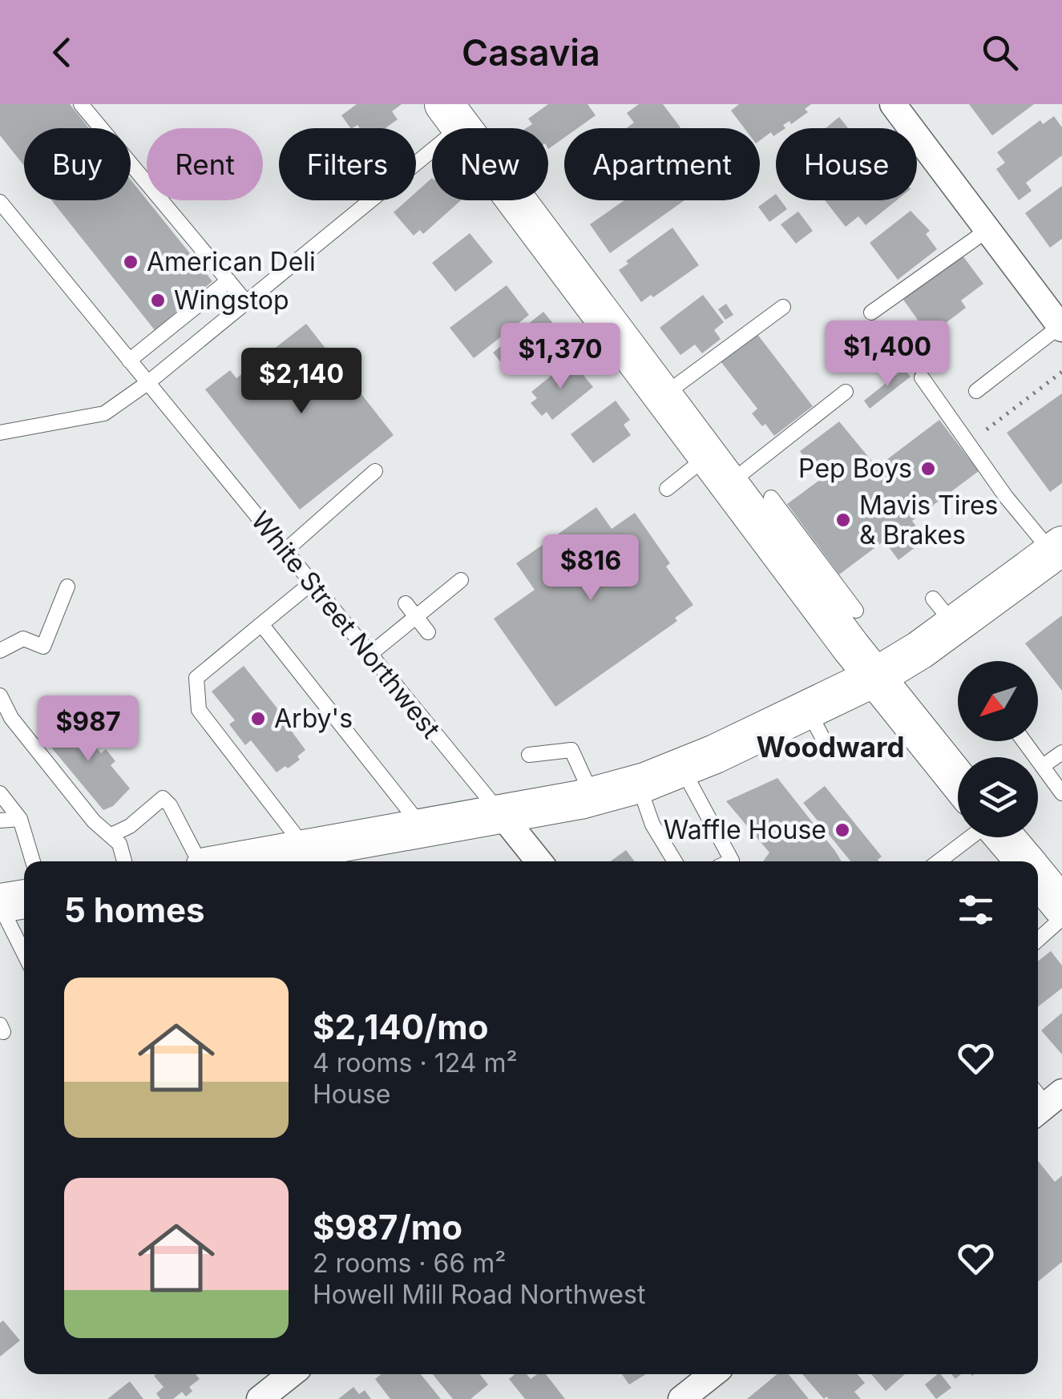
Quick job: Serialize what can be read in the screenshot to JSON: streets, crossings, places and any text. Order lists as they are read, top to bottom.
{
  "streets": {
    "street": ["White Street Northwest"]
  },
  "districts": ["Woodward"],
  "places": [
    "American Deli",
    "Wingstop",
    "Pep Boys",
    "Mavis Tires & Brakes",
    "Arby's",
    "Waffle House"
  ],
  "north": "bottom left",
  "page": {
    "header": "Casavia",
    "chip": [
      "Buy",
      "Rent",
      "Filters",
      "New",
      "Apartment",
      "House"
    ],
    "price": [
      "$1,400",
      "$1,370",
      "$2,140",
      "$816",
      "$987"
    ],
    "heading": "5 homes",
    "list": [
      {
        "name": "$2,140/mo",
        "note": "4 rooms · 124 m² · House"
      },
      {
        "name": "$987/mo",
        "note": "2 rooms · 66 m² · Howell Mill Road Northwest"
      }
    ]
  }
}
